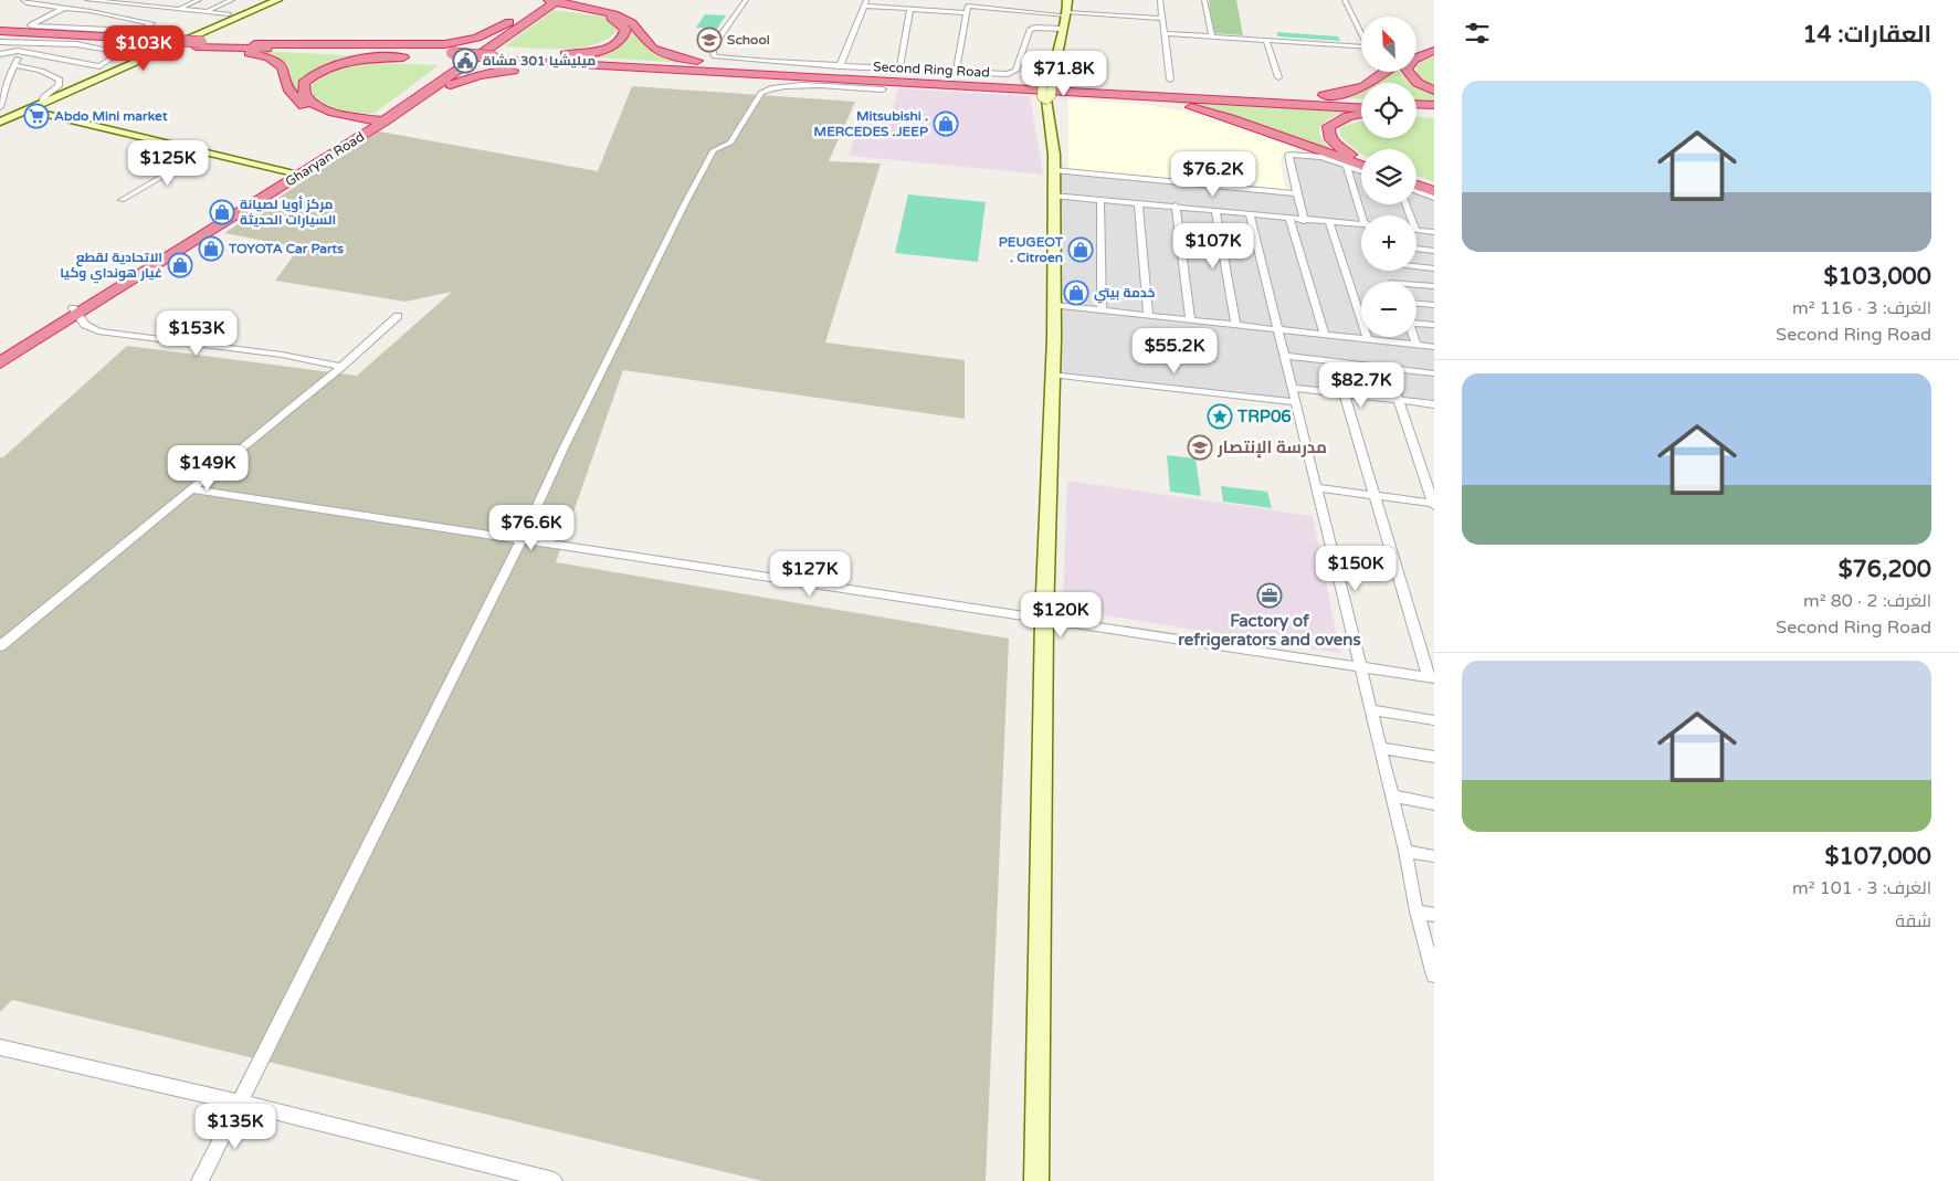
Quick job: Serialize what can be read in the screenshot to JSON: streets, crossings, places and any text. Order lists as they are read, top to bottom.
{
  "streets": {
    "highway": ["Second Ring Road", "Gharyan Road"]
  },
  "places": {
    "school or university": ["School", "مدرسة الإنتصار"],
    "public building": ["ميليشيا 301 مشاة"],
    "supermarket": ["Abdo Mini market"],
    "shop": [
      "Mitsubishi . MERCEDES .JEEP",
      "مركز أويا لصيانة السيارات الحديثة",
      "TOYOTA Car Parts",
      "PEUGEOT . Citroen",
      "الاتحادية لقطع غيار هونداي وكيا",
      "خدمة بيتي"
    ],
    "place": ["TRP06"],
    "office": ["Factory of refrigerators and ovens"]
  },
  "north": "top left",
  "page": {
    "heading": "العقارات: 14",
    "map_buttons": ["+", "−"],
    "price": [
      "$103K",
      "$71.8K",
      "$125K",
      "$76.2K",
      "$107K",
      "$153K",
      "$55.2K",
      "$82.7K",
      "$149K",
      "$76.6K",
      "$150K",
      "$127K",
      "$120K",
      "$135K"
    ],
    "list": [
      {
        "name": "$103,000",
        "note": "الغرف: 3 · 116 m² · Second Ring Road"
      },
      {
        "name": "$76,200",
        "note": "الغرف: 2 · 80 m² · Second Ring Road"
      },
      {
        "name": "$107,000",
        "note": "الغرف: 3 · 101 m² · شقة"
      }
    ]
  }
}
